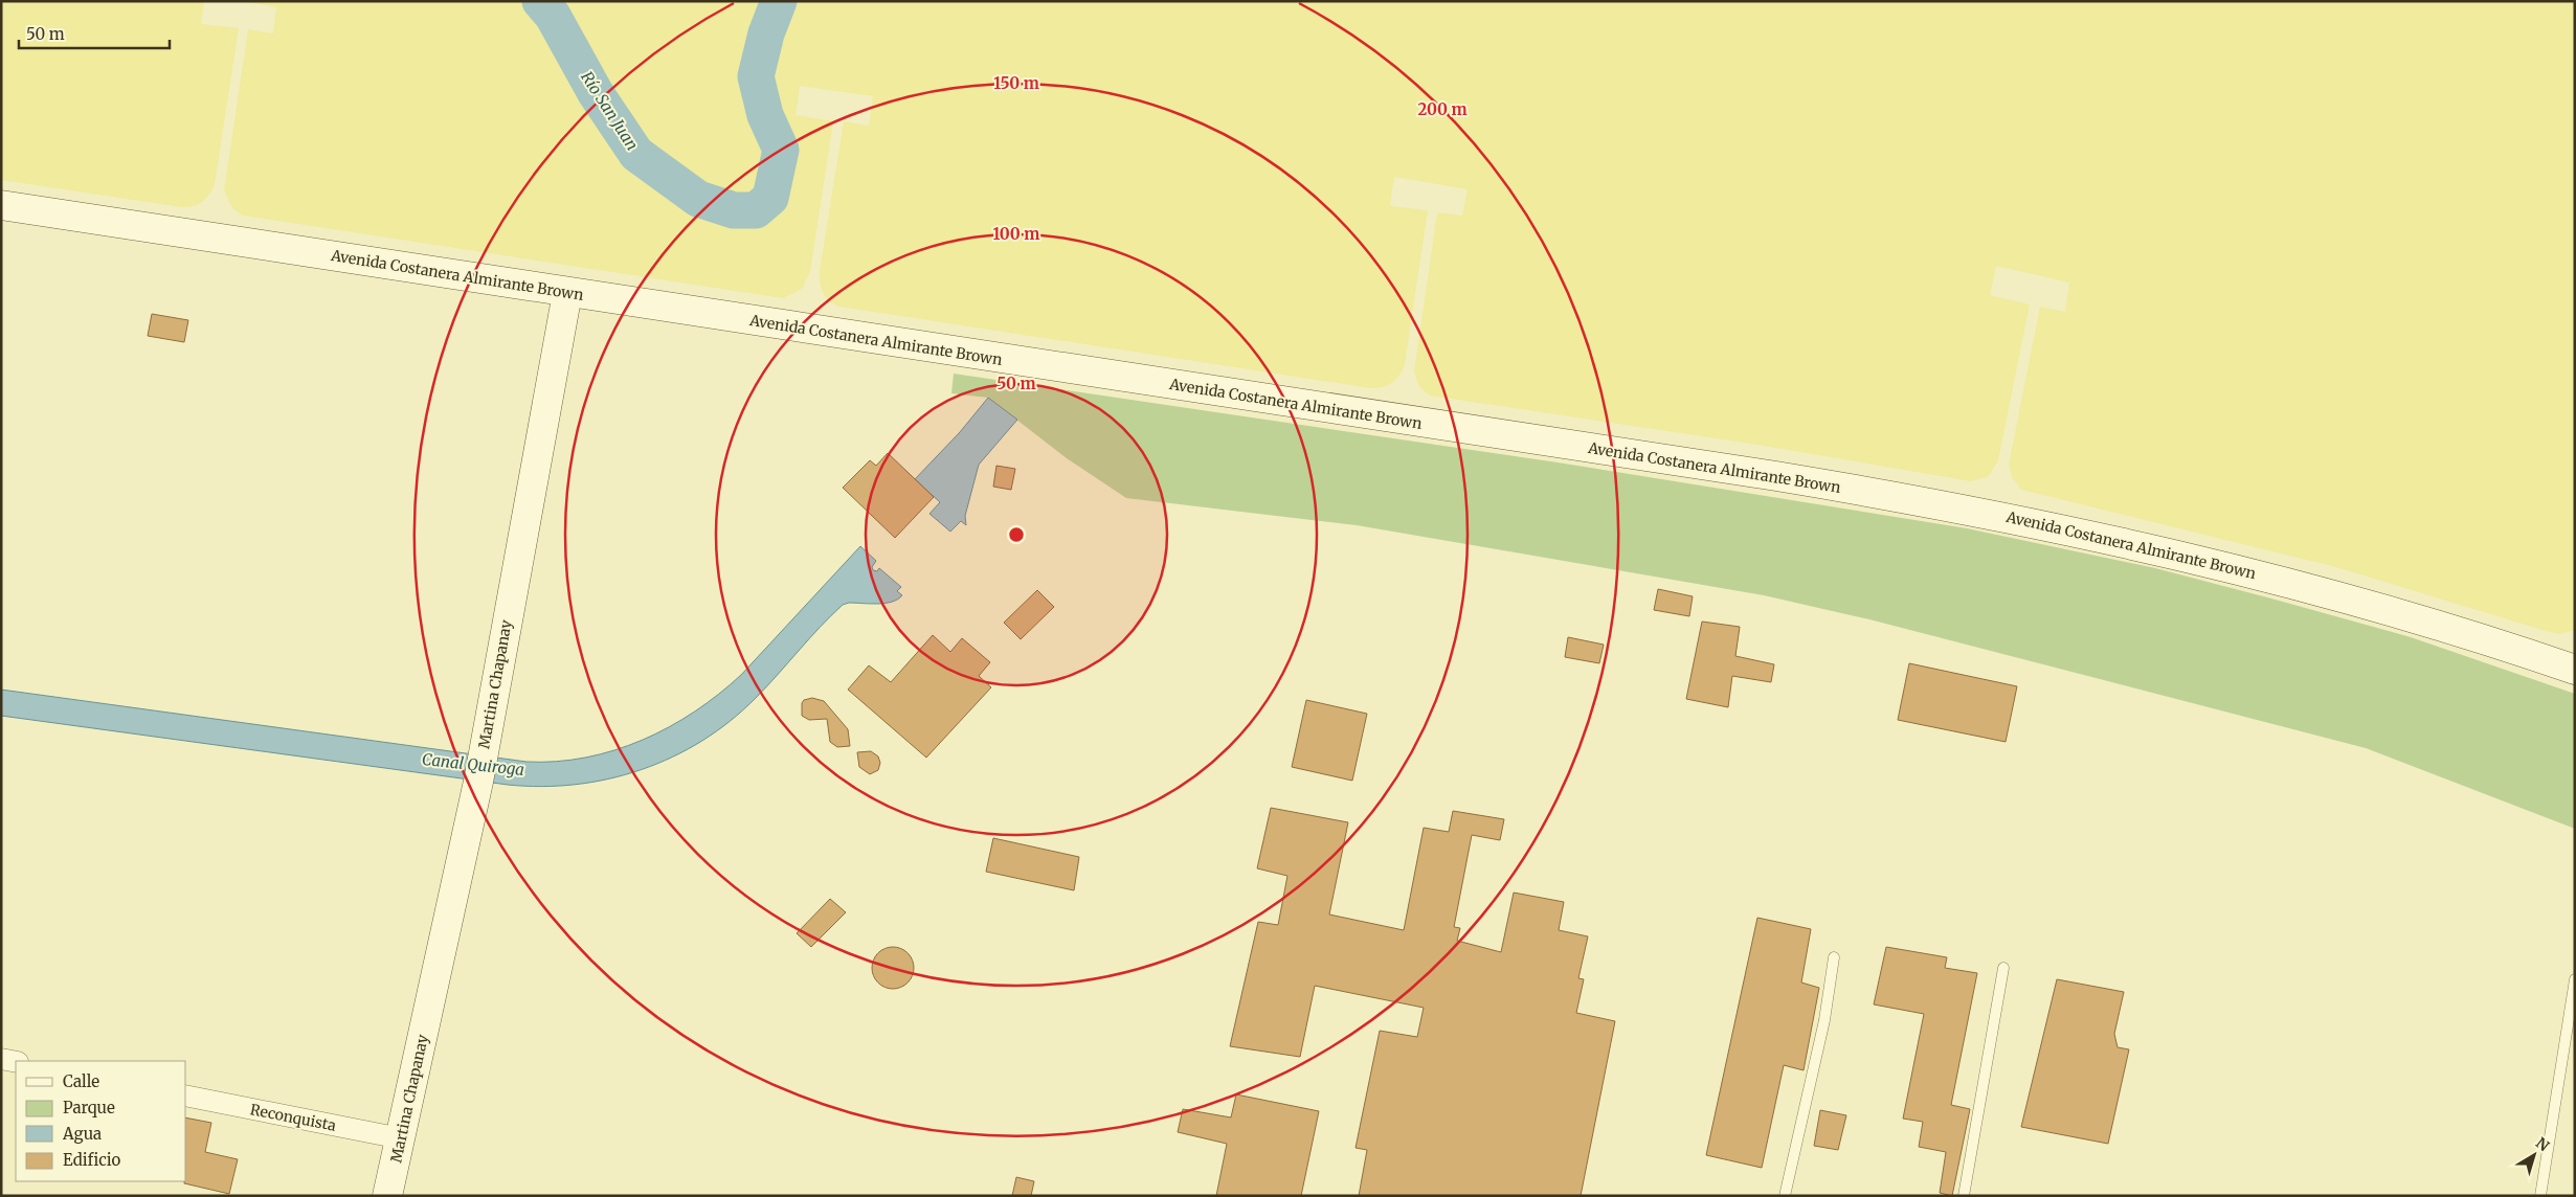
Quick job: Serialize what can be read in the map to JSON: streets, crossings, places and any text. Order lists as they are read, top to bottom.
{
  "streets": {
    "main road": ["Avenida Costanera Almirante Brown", "Martina Chapanay"],
    "street": ["Reconquista"]
  },
  "crossings": [
    ["Avenida Costanera Almirante Brown", "Martina Chapanay"],
    ["Martina Chapanay", "Reconquista"]
  ],
  "water": ["Río San Juan", "Canal Quiroga"],
  "legend": [
    "Calle",
    "Parque",
    "Agua",
    "Edificio"
  ],
  "scale_bar": "50 m",
  "north": "top right",
  "rings": [
    "150 m",
    "200 m",
    "100 m",
    "50 m"
  ]
}
